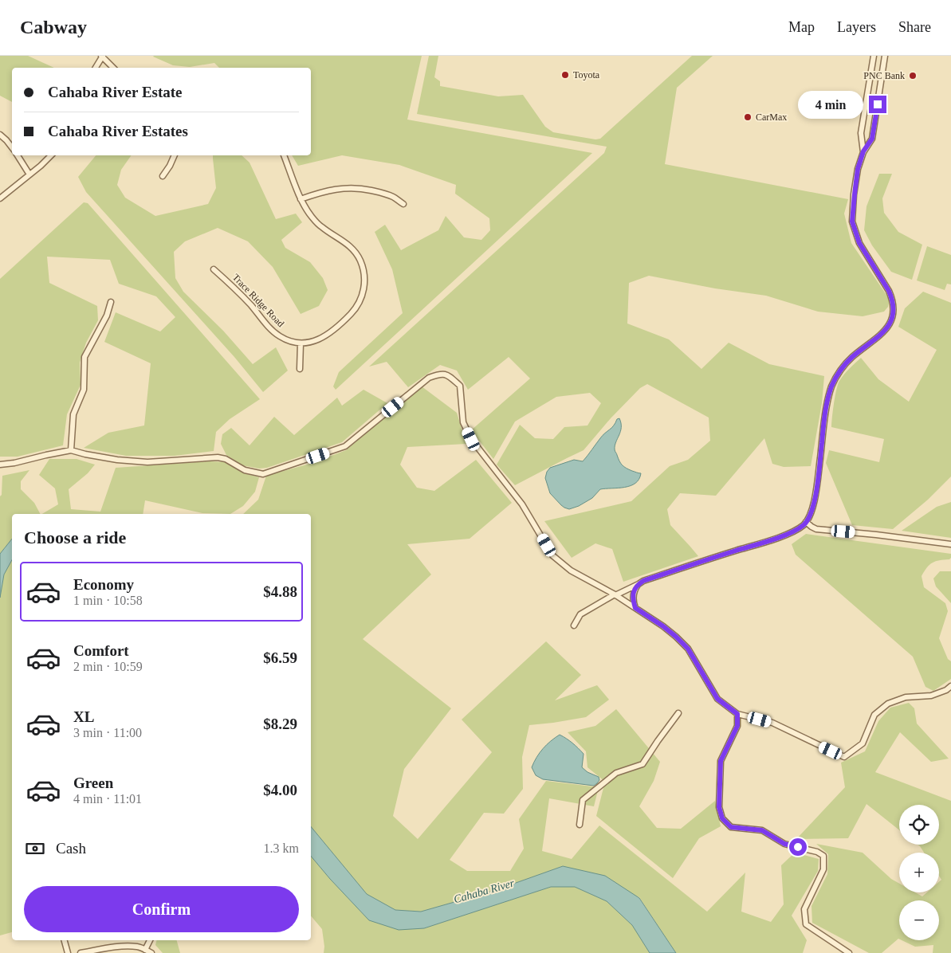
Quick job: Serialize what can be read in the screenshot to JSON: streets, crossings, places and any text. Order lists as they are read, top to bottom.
{
  "streets": {
    "street": ["Trace Ridge Road"]
  },
  "water": ["Cahaba River"],
  "places": ["Toyota", "PNC Bank", "CarMax"],
  "page": {
    "header": "Cabway",
    "nav": ["Map", "Layers", "Share"],
    "banner": ["Cahaba River Estate", "Cahaba River Estates"],
    "bubble": "4 min",
    "heading": "Choose a ride",
    "list": [
      {
        "name": "Economy",
        "note": "1 min · 10:58",
        "value": "$4.88"
      },
      {
        "name": "Comfort",
        "note": "2 min · 10:59",
        "value": "$6.59"
      },
      {
        "name": "XL",
        "note": "3 min · 11:00",
        "value": "$8.29"
      },
      {
        "name": "Green",
        "note": "4 min · 11:01",
        "value": "$4.00"
      }
    ],
    "map_buttons": ["+", "−"],
    "pay": ["Cash", "1.3 km"],
    "buttons": "Confirm"
  }
}
